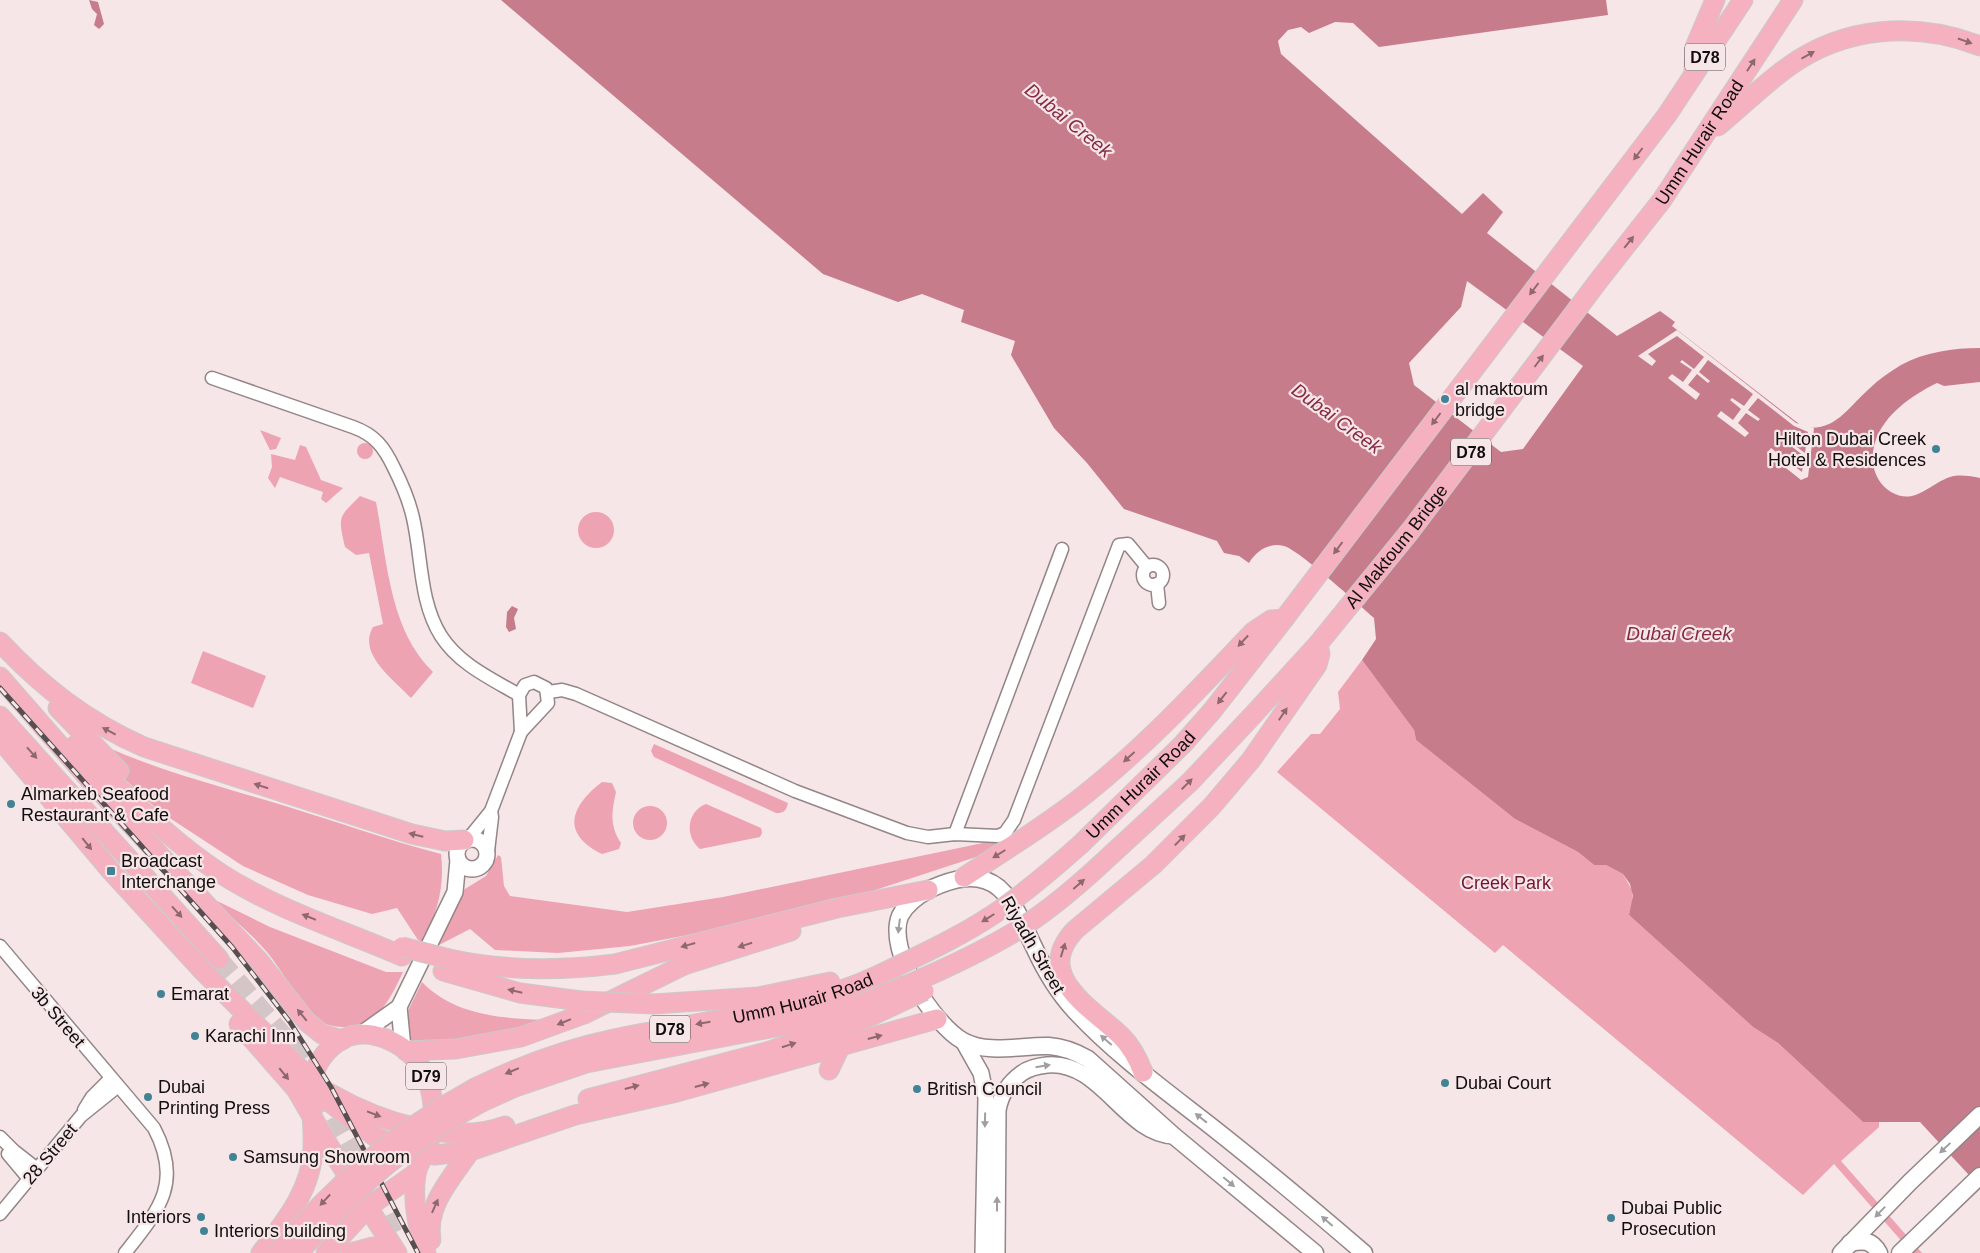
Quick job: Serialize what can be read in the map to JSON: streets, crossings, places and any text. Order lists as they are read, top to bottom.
{
  "streets": {
    "main road": [
      "D78",
      "Umm Hurair Road",
      "Al Maktoum Bridge",
      "Riyadh Street",
      "D79"
    ],
    "street": ["3b Street", "28 Street"]
  },
  "crossings": [
    ["D78", "Umm Hurair Road"],
    ["Umm Hurair Road", "Al Maktoum Bridge"],
    ["3b Street", "28 Street"]
  ],
  "one_way": ["Al Maktoum Bridge"],
  "water": ["Dubai Creek"],
  "parks": ["Creek Park"],
  "places": {
    "other": [
      "al maktoum bridge",
      "Hilton Dubai Creek Hotel & Residences",
      "Almarkeb Seafood Restaurant & Cafe",
      "Emarat",
      "Karachi Inn",
      "Dubai Court",
      "British Council",
      "Dubai Printing Press",
      "Samsung Showroom",
      "Interiors",
      "Dubai Public Prosecution",
      "Interiors building"
    ],
    "transit": ["Broadcast Interchange"]
  }
}
